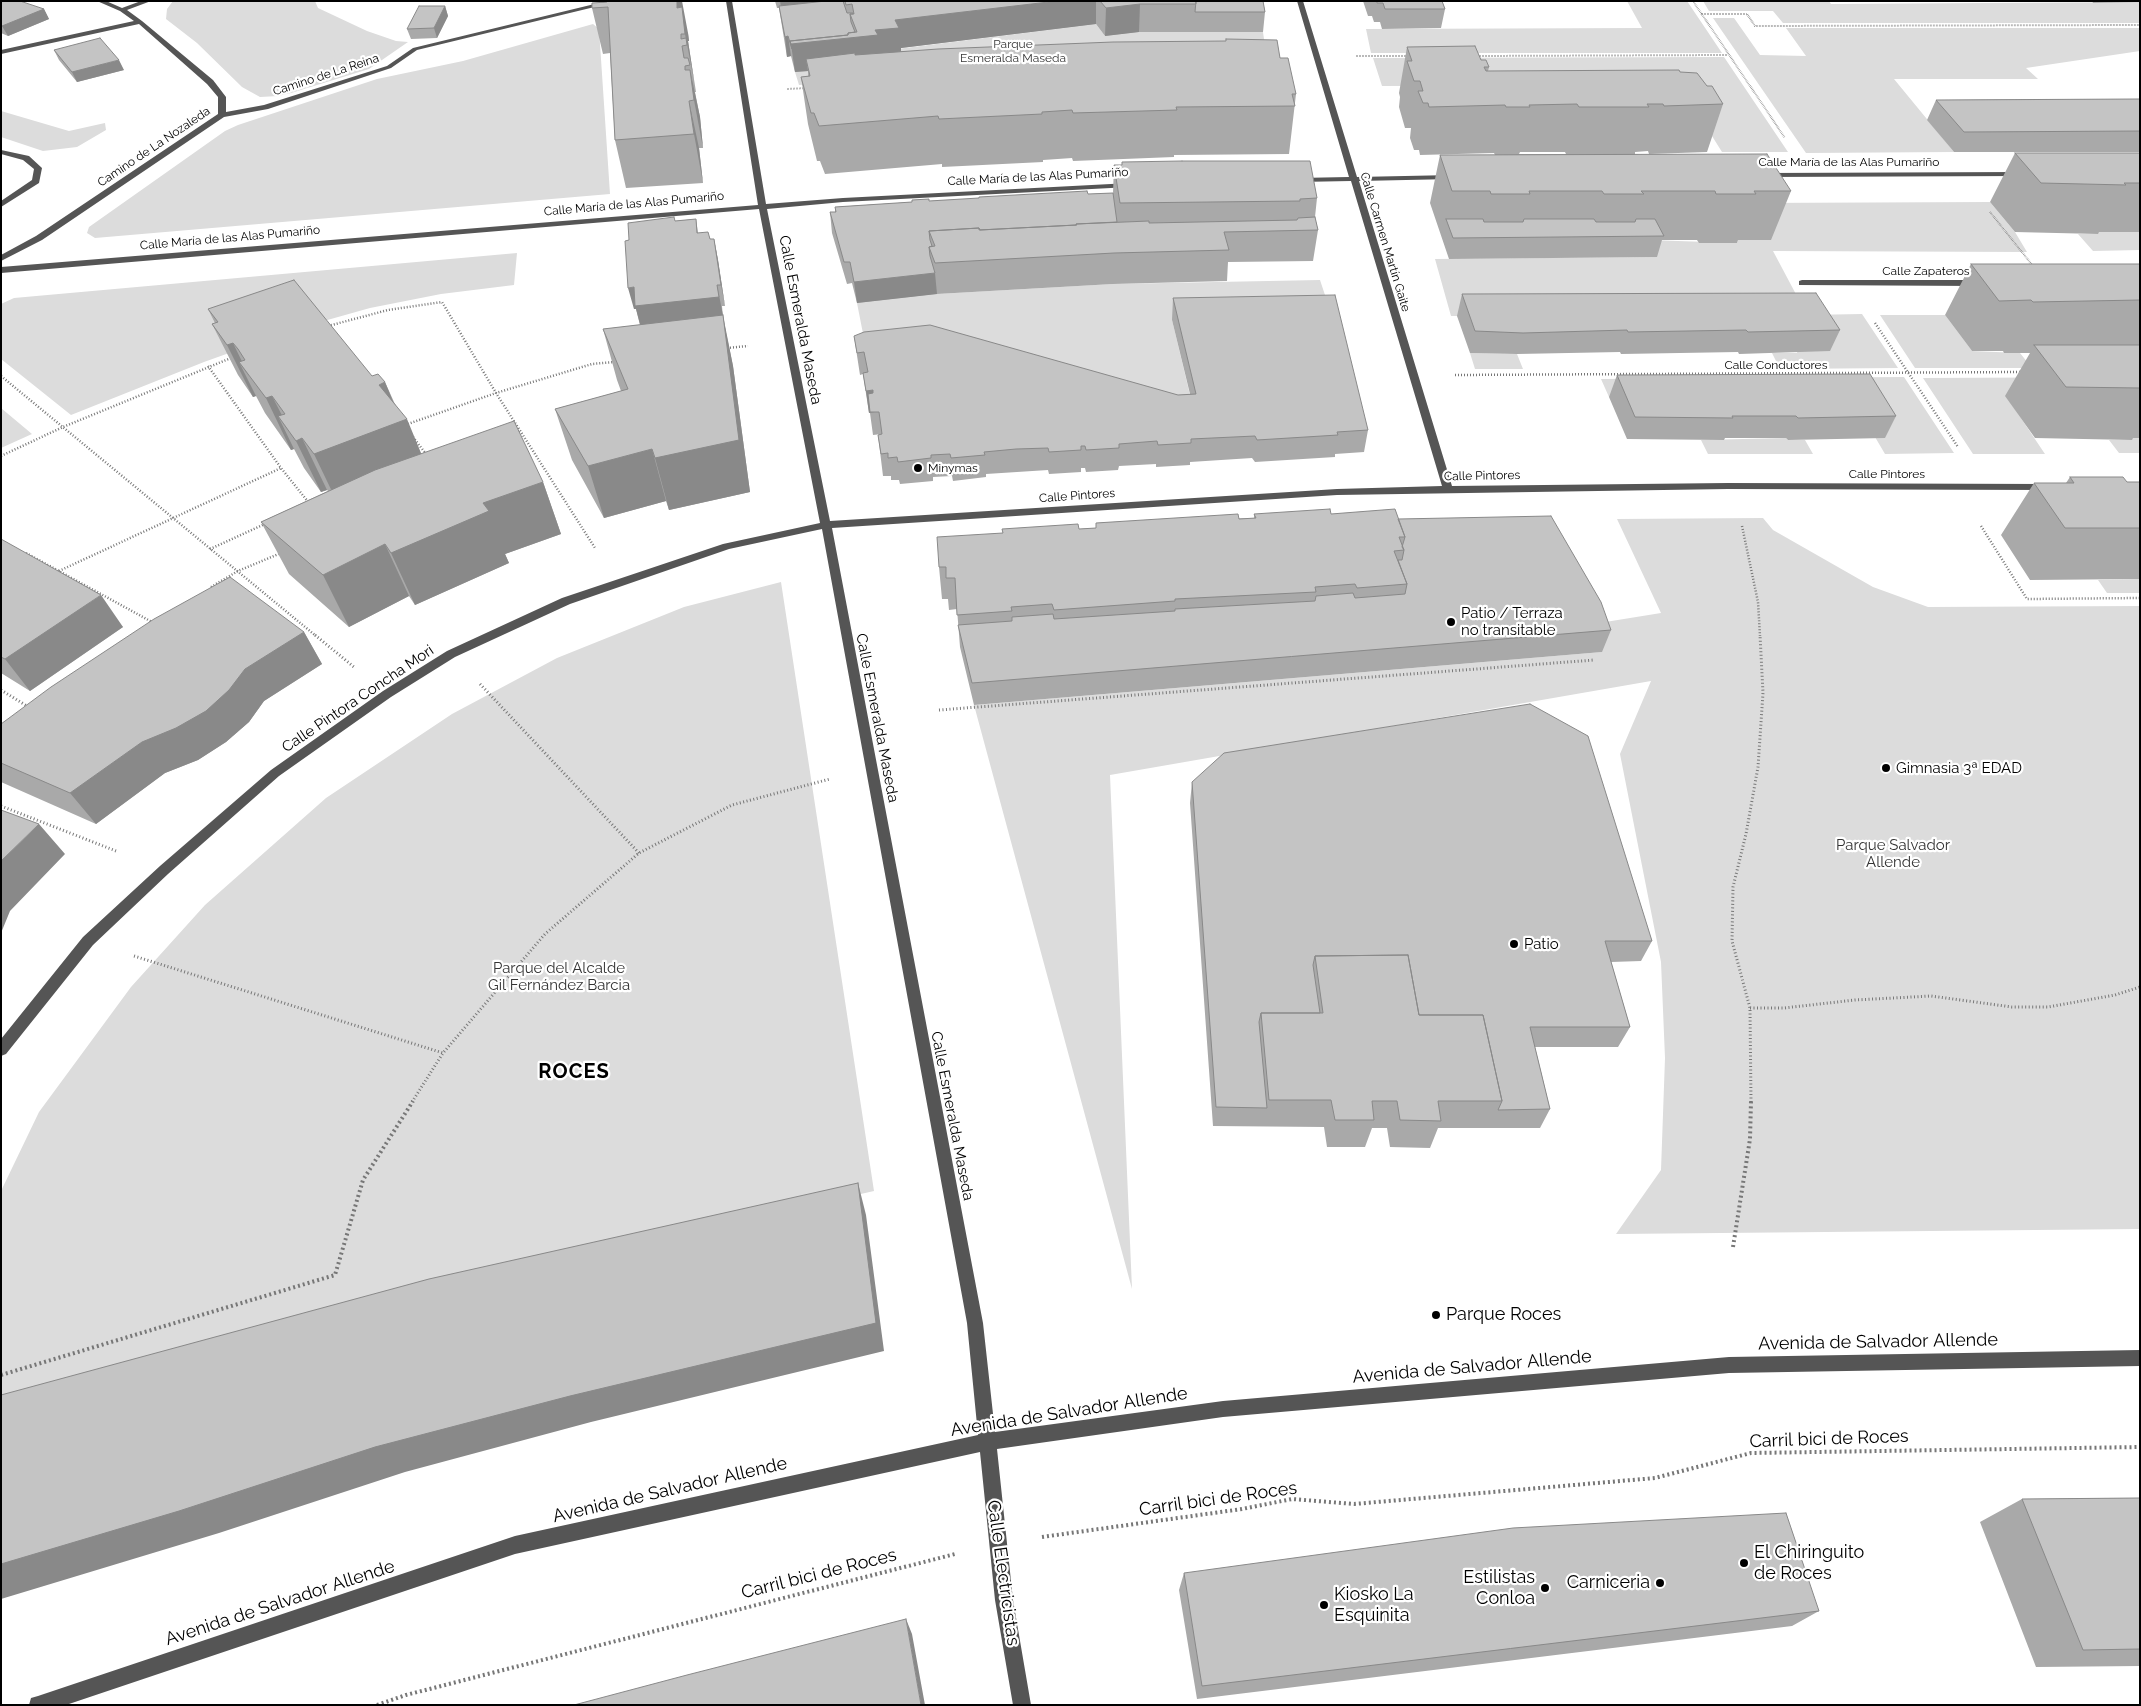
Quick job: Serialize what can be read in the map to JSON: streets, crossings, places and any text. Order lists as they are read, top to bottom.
{
  "streets": {
    "street": [
      "Camino de La Reina",
      "Camino de La Nozaleda",
      "Calle María de las Alas Pumariño",
      "Calle Carmen Martín Gaite",
      "Calle Zapateros",
      "Calle Esmeralda Maseda",
      "Calle Pintores",
      "Calle Pintora Concha Mori",
      "Avenida de Salvador Allende",
      "Calle Electricistas"
    ],
    "path": ["Calle Conductores", "Carril bici de Roces"]
  },
  "crossings": [
    ["Camino de La Reina", "Camino de La Nozaleda"],
    ["Calle María de las Alas Pumariño", "Calle Esmeralda Maseda"],
    ["Calle Carmen Martín Gaite", "Calle Conductores"],
    ["Calle Carmen Martín Gaite", "Calle Pintores"],
    ["Calle Esmeralda Maseda", "Calle Pintores"],
    ["Calle Esmeralda Maseda", "Calle Pintora Concha Mori"],
    ["Calle Esmeralda Maseda", "Avenida de Salvador Allende"],
    ["Calle Esmeralda Maseda", "Calle Electricistas"],
    ["Calle Pintores", "Calle Pintora Concha Mori"],
    ["Avenida de Salvador Allende", "Calle Electricistas"],
    ["Carril bici de Roces", "Calle Electricistas"]
  ],
  "districts": ["ROCES"],
  "parks": ["Parque Esmeralda Maseda", "Parque Salvador Allende", "Parque del Alcalde Gil Fernández Barcia"],
  "places": [
    "Minymas",
    "Patio / Terraza no transitable",
    "Gimnasia 3ª EDAD",
    "Patio",
    "Parque Roces",
    "El Chiringuito de Roces",
    "Carniceria",
    "Estilistas Conloa",
    "Kiosko La Esquinita"
  ]
}
